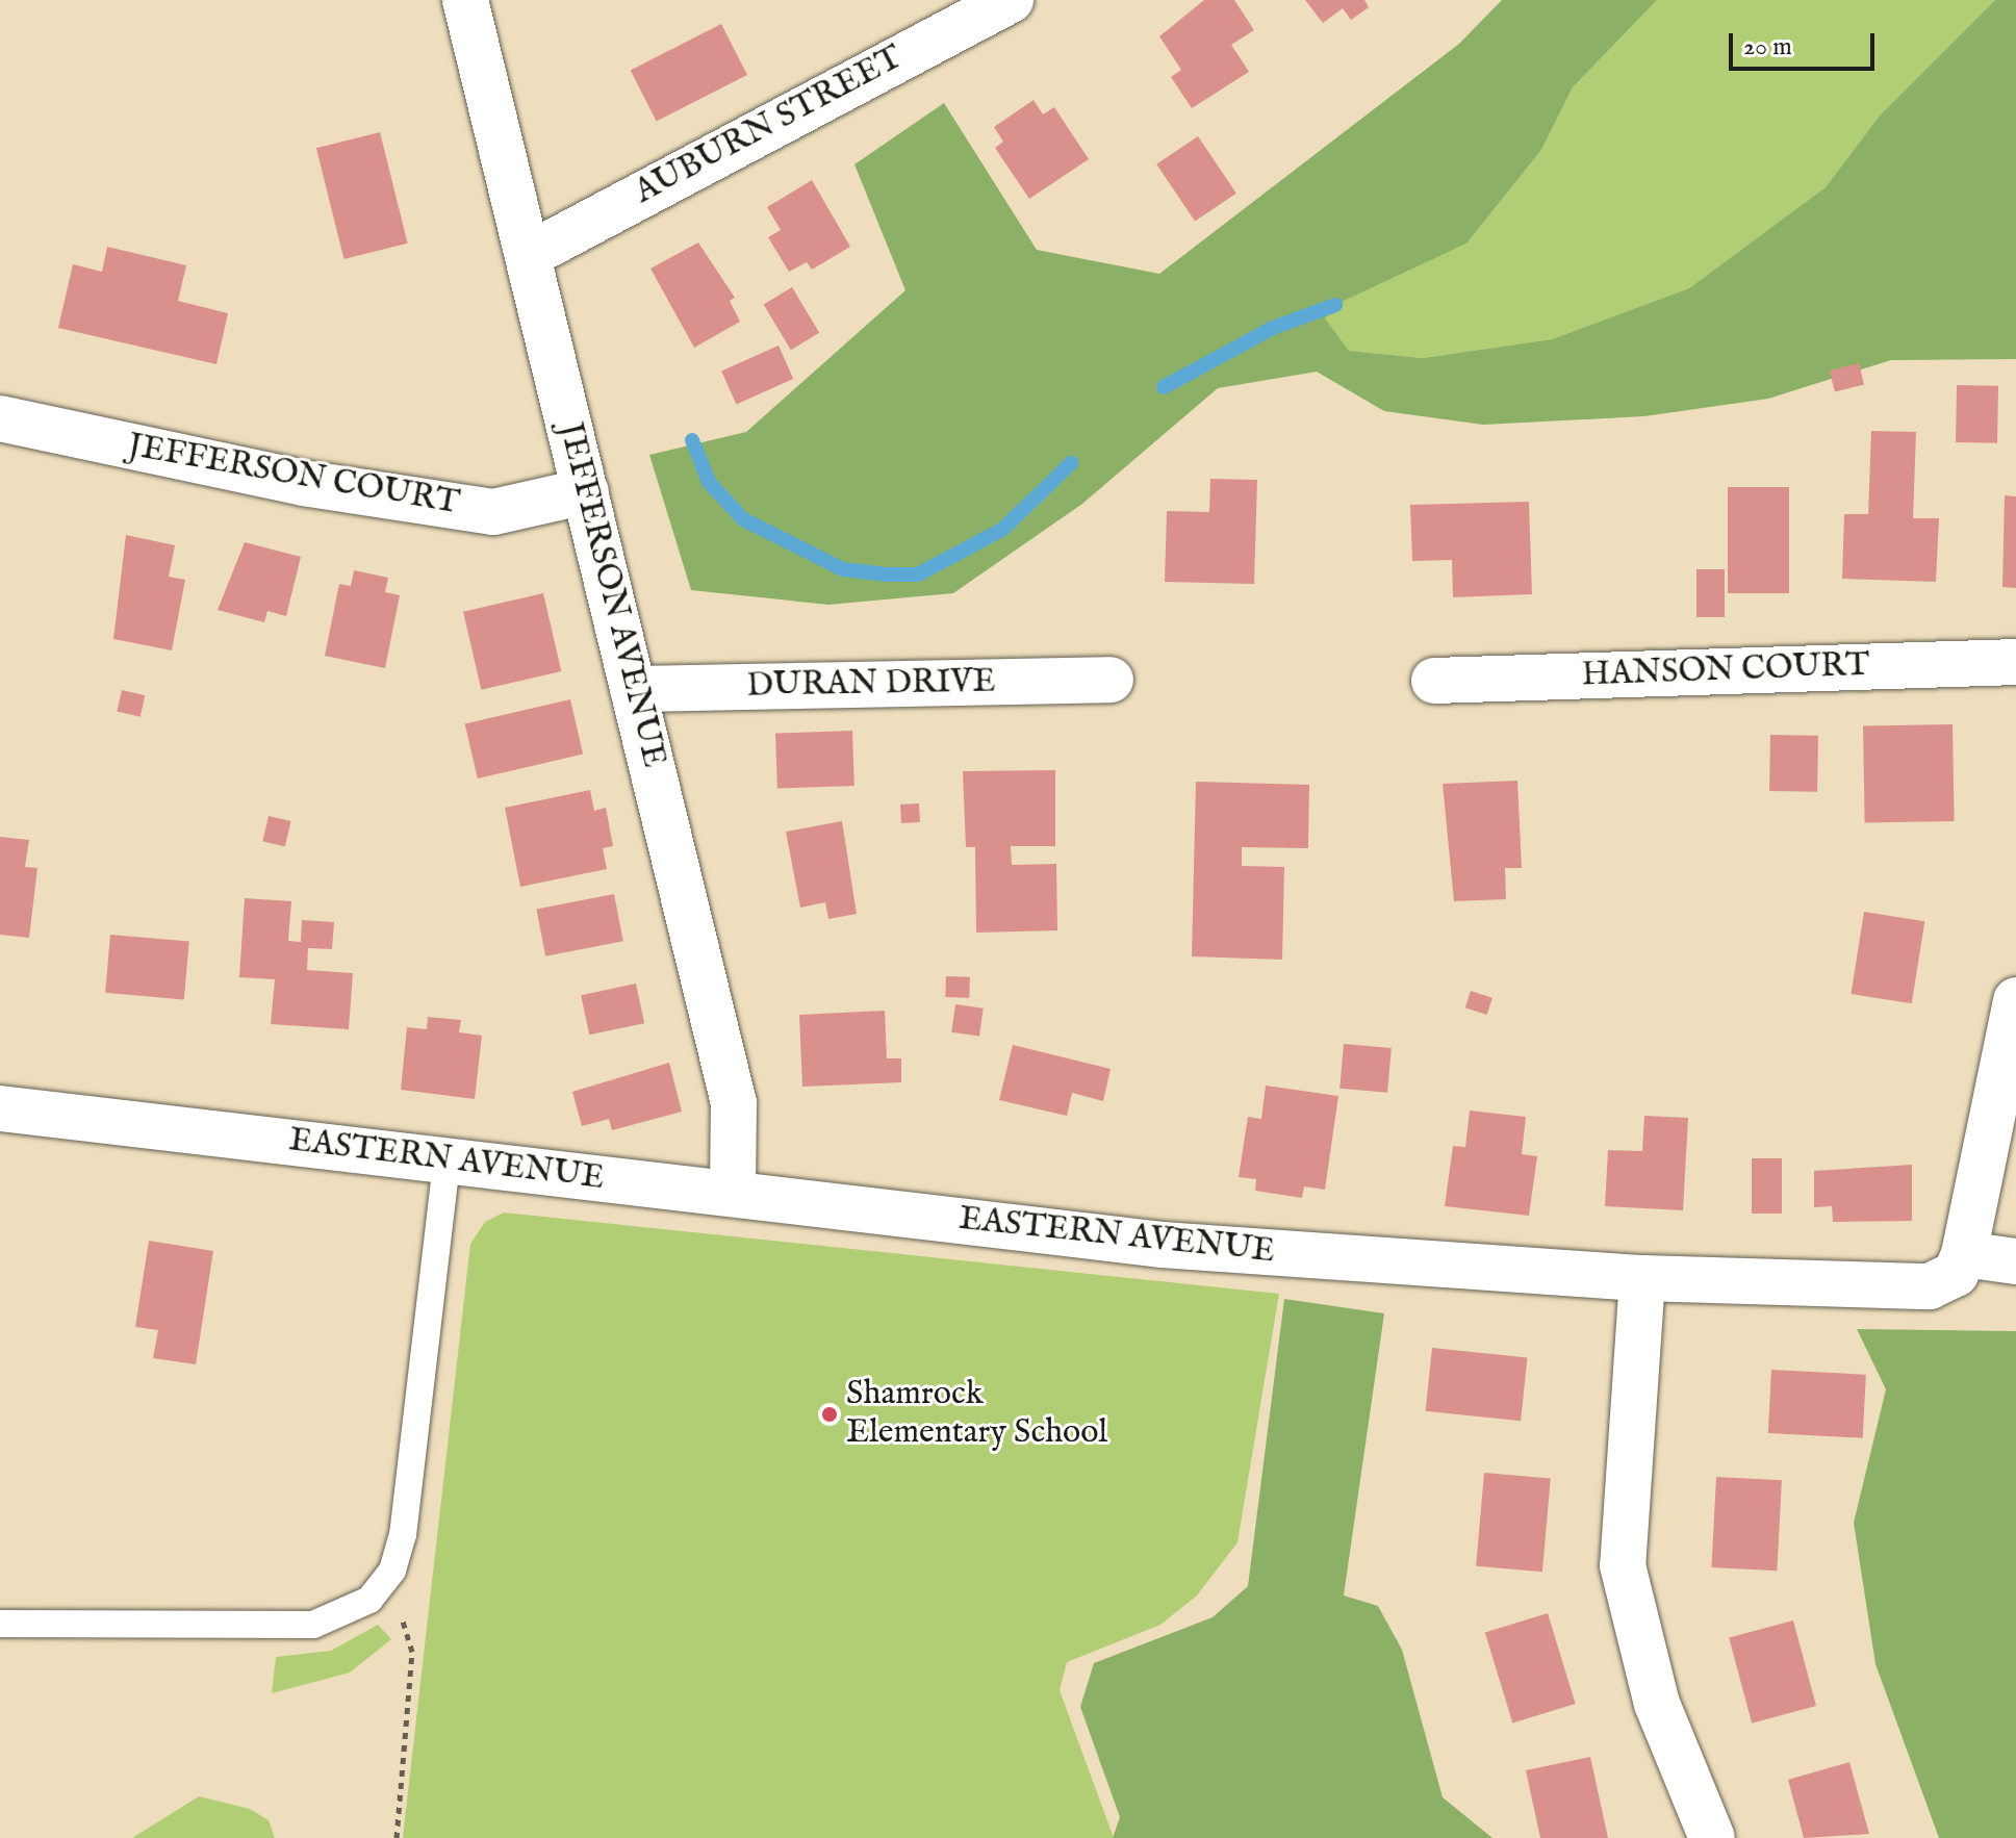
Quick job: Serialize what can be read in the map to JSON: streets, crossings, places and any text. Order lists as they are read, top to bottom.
{
  "streets": {
    "street": [
      "AUBURN STREET",
      "JEFFERSON COURT",
      "JEFFERSON AVENUE",
      "HANSON COURT",
      "DURAN DRIVE",
      "EASTERN AVENUE"
    ]
  },
  "crossings": [
    ["AUBURN STREET", "JEFFERSON AVENUE"],
    ["JEFFERSON COURT", "JEFFERSON AVENUE"],
    ["JEFFERSON AVENUE", "DURAN DRIVE"],
    ["JEFFERSON AVENUE", "EASTERN AVENUE"]
  ],
  "places": ["Shamrock Elementary School"],
  "scale_bar": "20 m"
}
